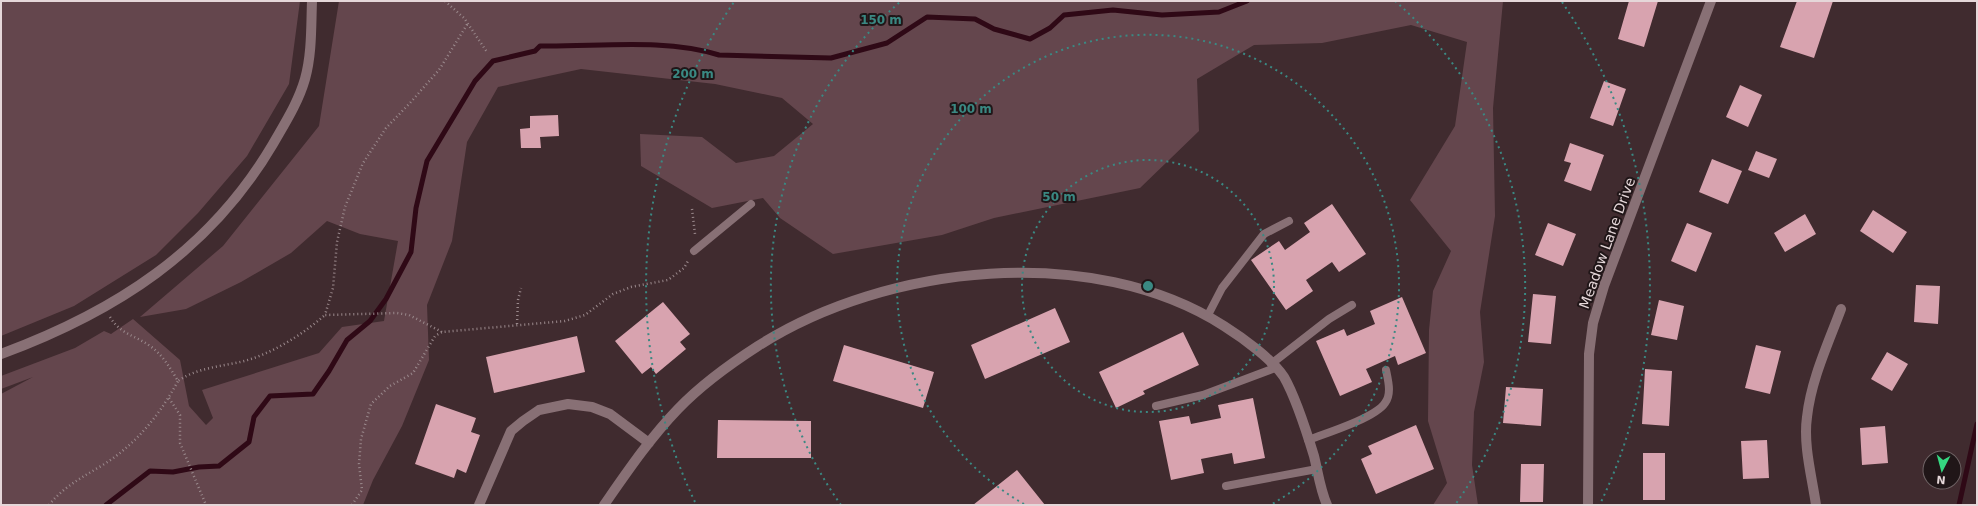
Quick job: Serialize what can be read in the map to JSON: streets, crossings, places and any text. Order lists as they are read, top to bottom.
{
  "streets": {
    "street": ["Meadow Lane Drive"]
  },
  "north": "bottom",
  "rings": [
    "150 m",
    "200 m",
    "100 m",
    "50 m"
  ]
}
